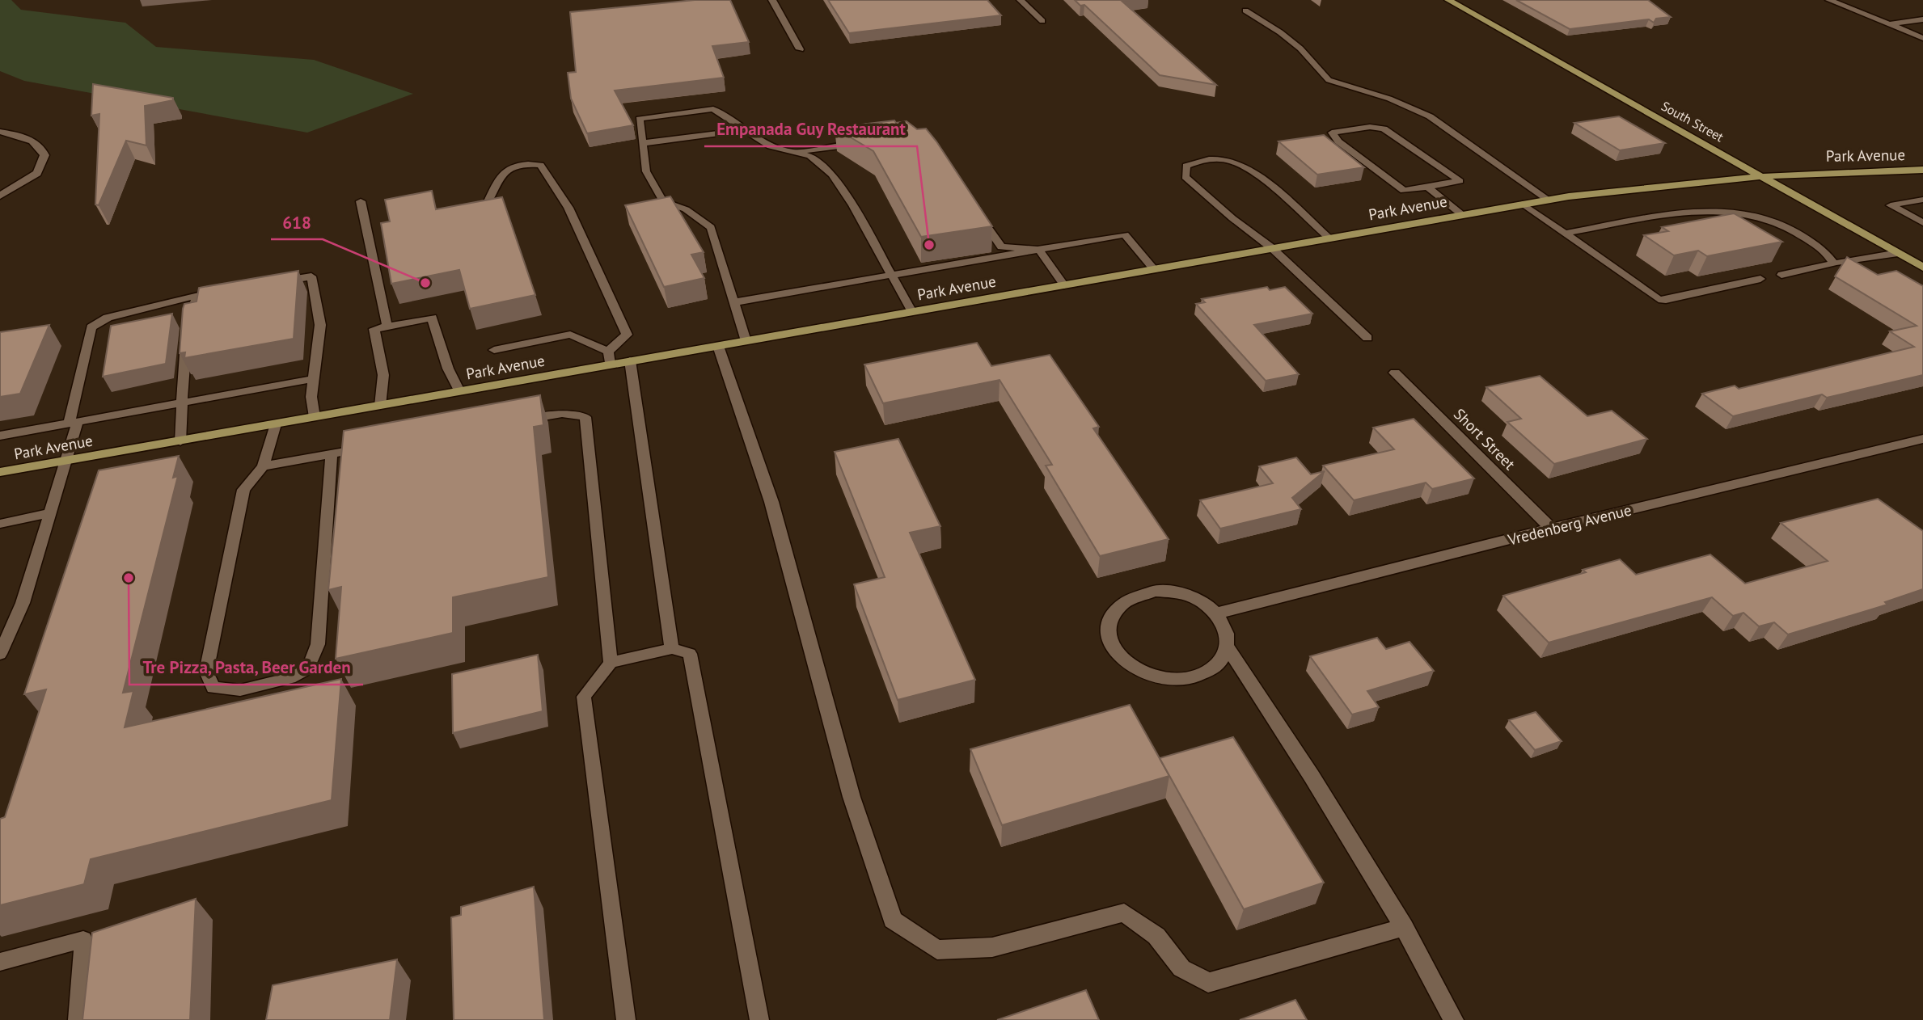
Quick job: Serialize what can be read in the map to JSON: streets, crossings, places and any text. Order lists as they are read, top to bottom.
{
  "streets": {
    "main road": ["South Street", "Park Avenue"],
    "street": ["Short Street", "Vredenberg Avenue"]
  },
  "crossings": [
    ["South Street", "Park Avenue"],
    ["Short Street", "Vredenberg Avenue"]
  ],
  "places": ["Empanada Guy Restaurant", "618", "Tre Pizza, Pasta, Beer Garden"]
}
